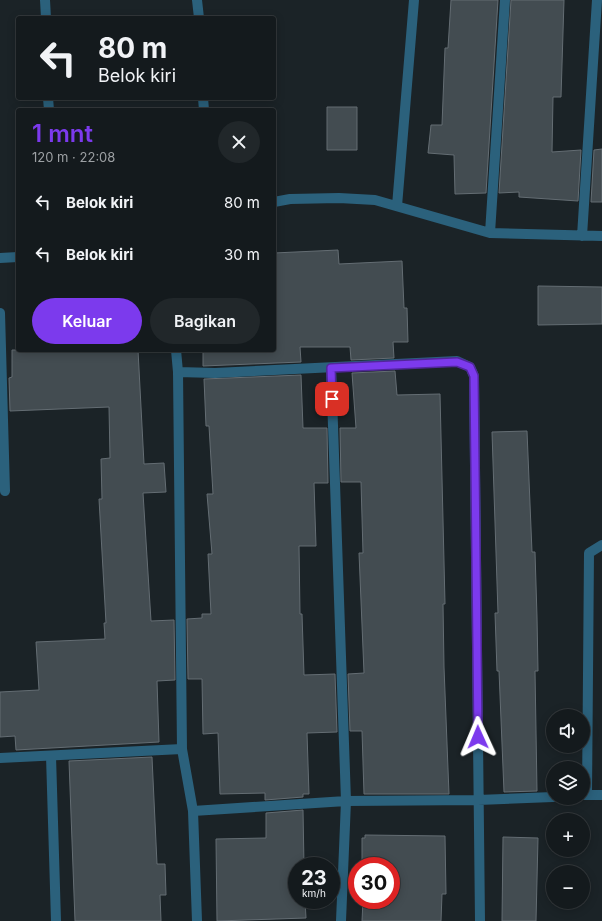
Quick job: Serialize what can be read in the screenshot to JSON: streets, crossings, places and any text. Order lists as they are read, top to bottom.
{
  "page": {
    "turn": ["80 m", "Belok kiri"],
    "heading": ["1 mnt", "120 m · 22:08"],
    "list": [
      {
        "name": "Belok kiri",
        "value": "80 m"
      },
      {
        "name": "Belok kiri",
        "value": "30 m"
      }
    ],
    "buttons": ["Keluar", "Bagikan"],
    "map_buttons": ["+", "−"],
    "speed": "23 km/h",
    "limit": "30"
  }
}
